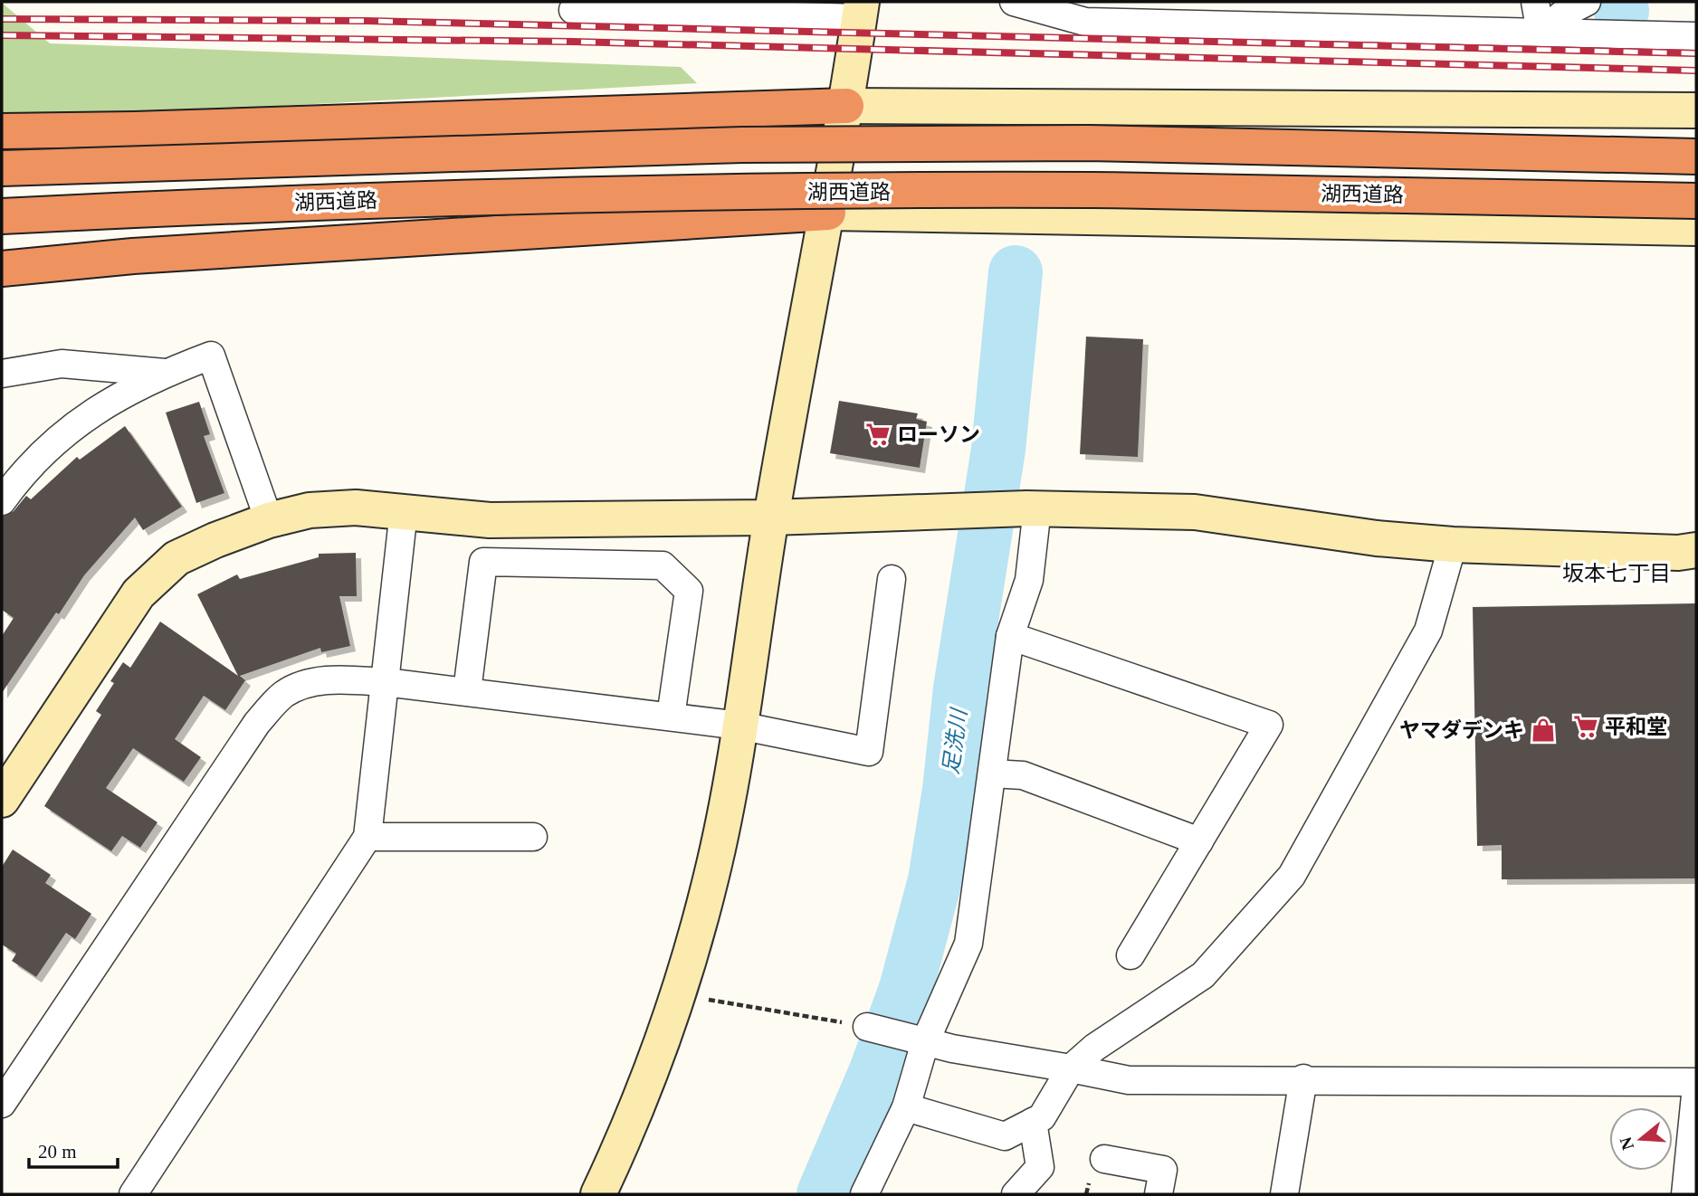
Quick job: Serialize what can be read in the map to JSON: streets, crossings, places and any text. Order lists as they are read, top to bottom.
{
  "streets": {
    "highway": ["湖西道路"]
  },
  "districts": ["坂本七丁目"],
  "water": ["足洗川"],
  "places": {
    "supermarket": ["ローソン", "平和堂"],
    "shop": ["ヤマダデンキ"]
  },
  "scale_bar": "20 m",
  "north": "left"
}
